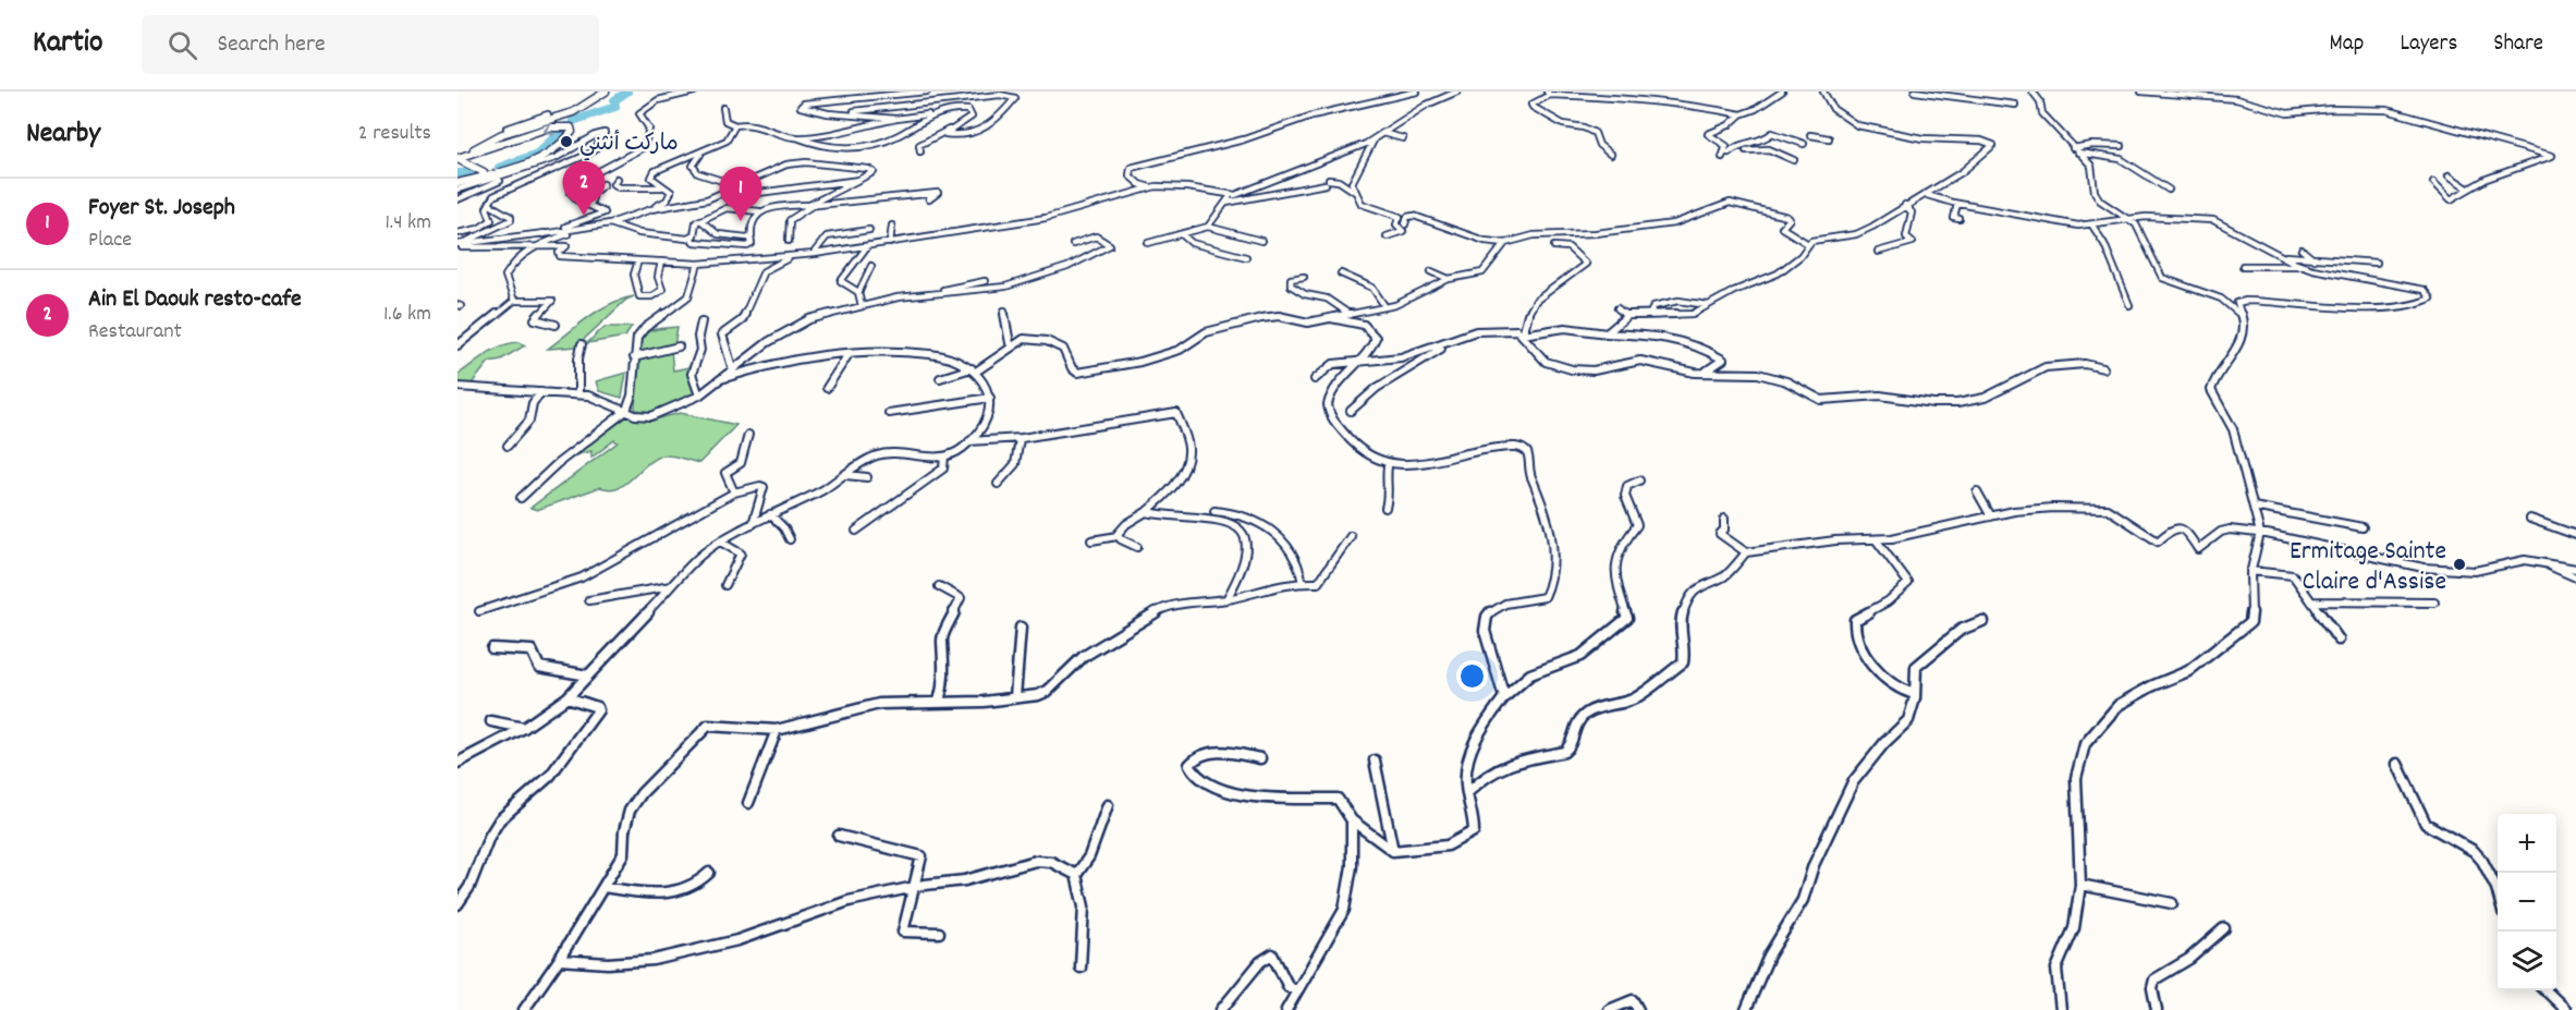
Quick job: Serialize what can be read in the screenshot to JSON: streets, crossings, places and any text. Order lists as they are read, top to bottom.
{
  "places": ["ماركت أنثني", "Ermitage Sainte Claire d'Assise"],
  "page": {
    "header": "Kartio",
    "search": "Search here",
    "nav": ["Map", "Layers", "Share"],
    "heading": ["Nearby", "2 results"],
    "pins": ["2", "1"],
    "list": [
      {
        "mark": "1",
        "name": "Foyer St. Joseph",
        "note": "Place",
        "value": "1.4 km"
      },
      {
        "mark": "2",
        "name": "Ain El Daouk resto-cafe",
        "note": "Restaurant",
        "value": "1.6 km"
      }
    ],
    "map_buttons": ["+", "−"]
  }
}
